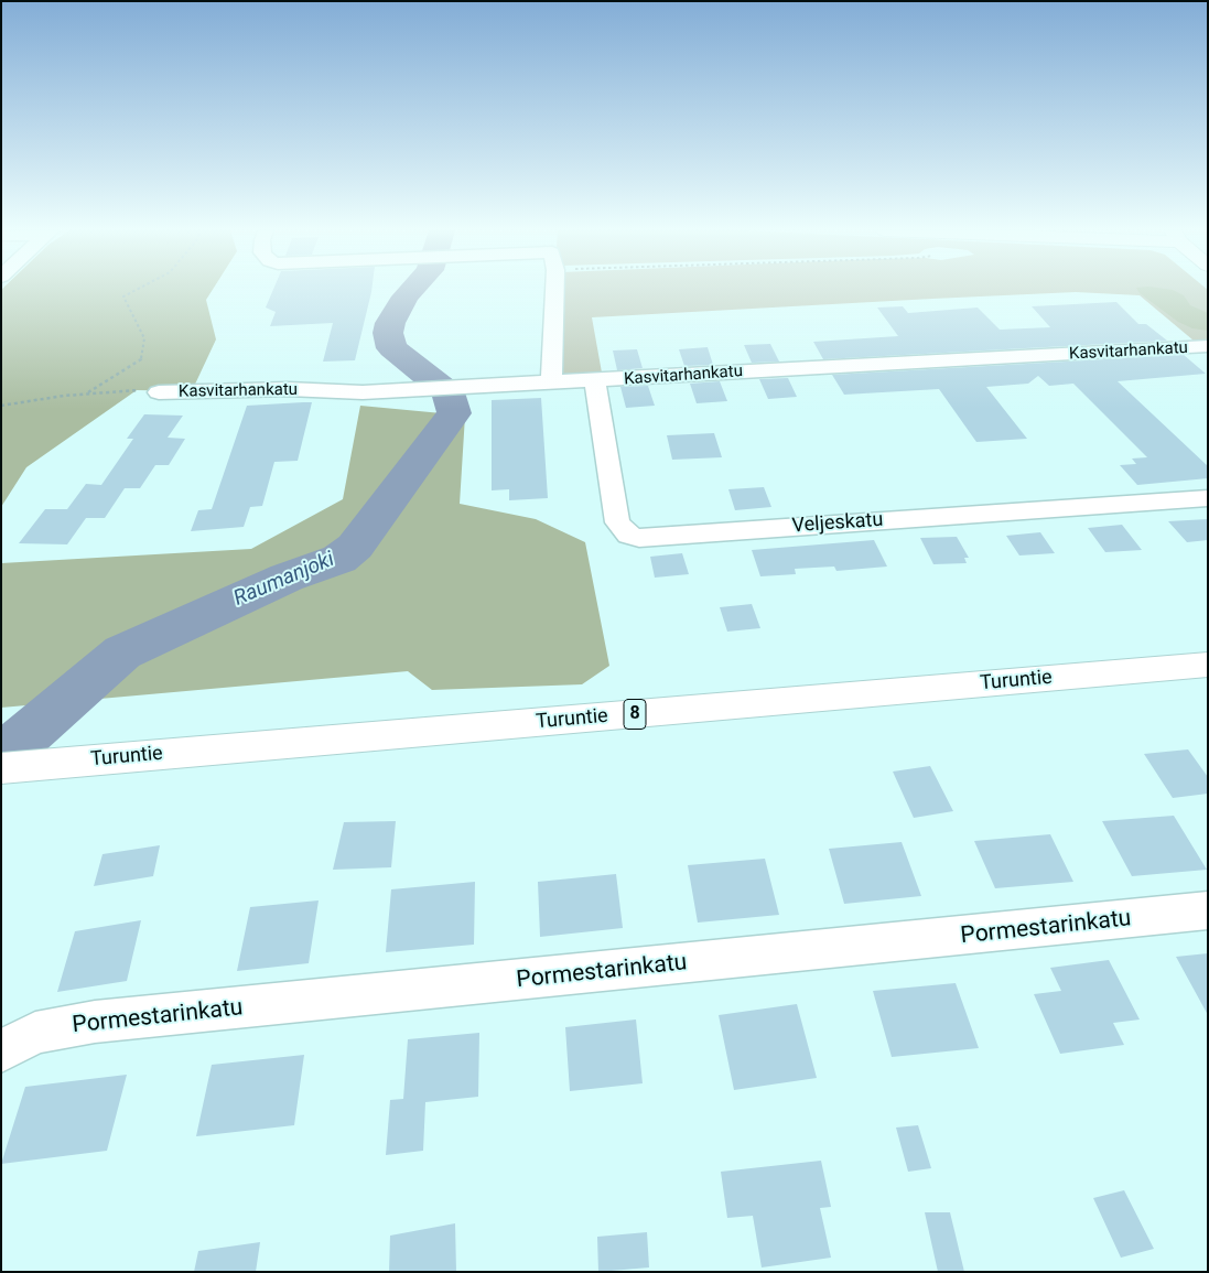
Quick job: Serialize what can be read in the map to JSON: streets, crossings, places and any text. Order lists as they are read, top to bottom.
{
  "streets": {
    "main road": ["Turuntie", "8"],
    "street": ["Kasvitarhankatu", "Veljeskatu", "Pormestarinkatu"]
  },
  "crossings": [
    ["Kasvitarhankatu", "Veljeskatu"]
  ],
  "water": ["Raumanjoki"]
}
